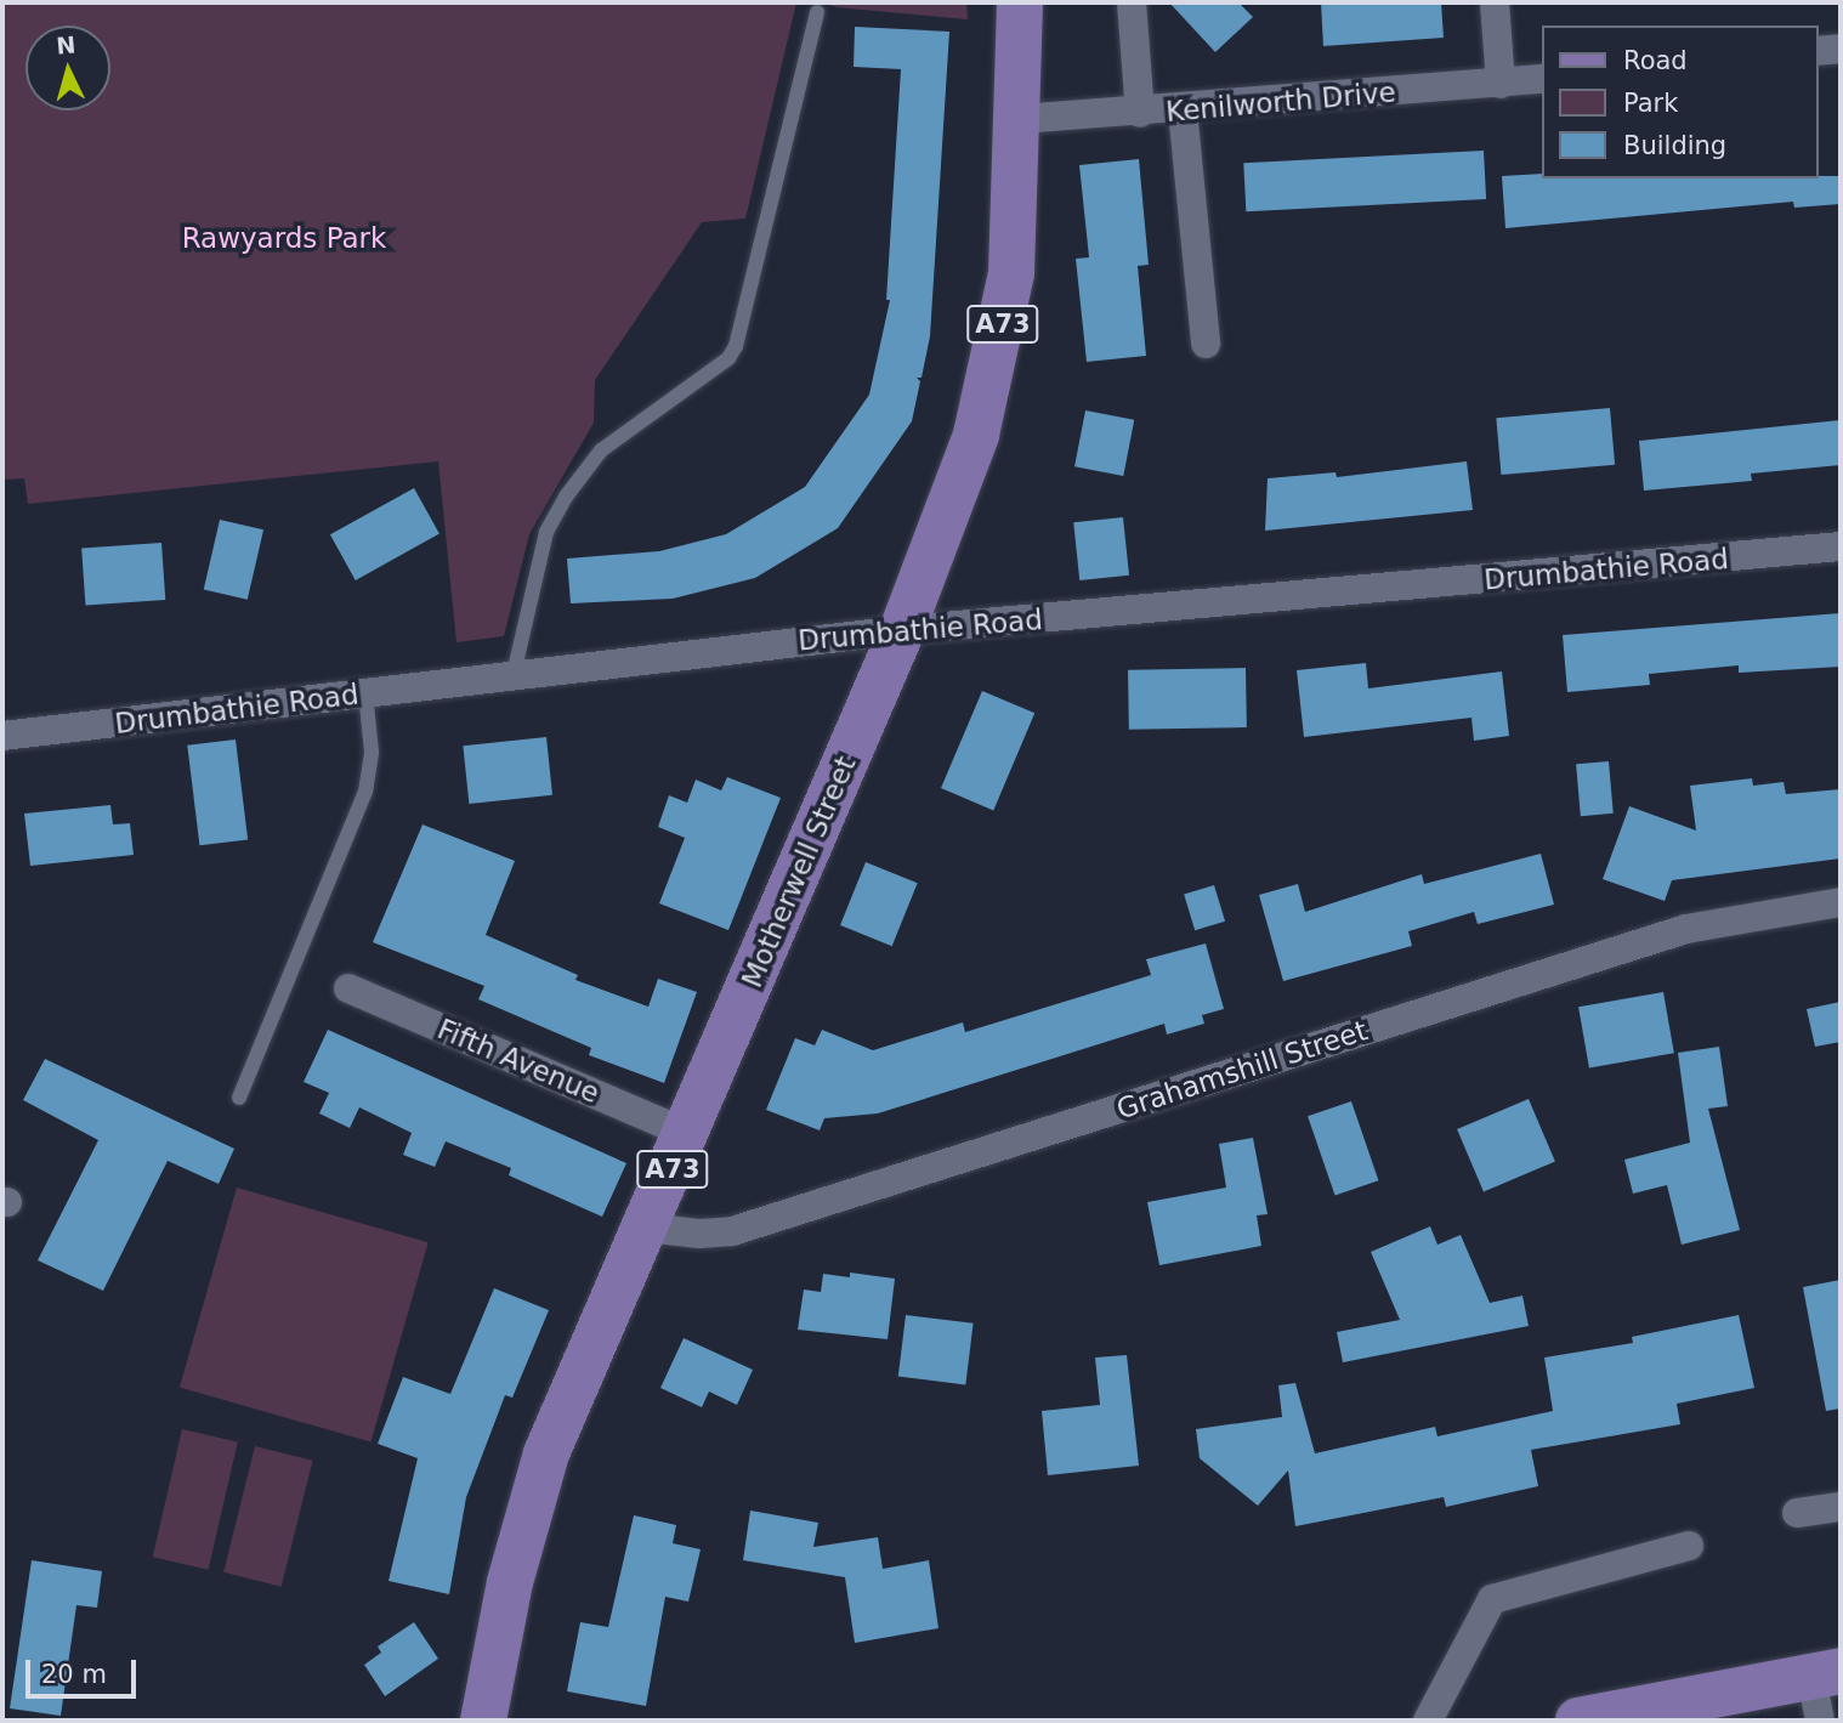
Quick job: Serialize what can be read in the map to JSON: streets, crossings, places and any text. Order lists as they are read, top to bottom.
{
  "streets": {
    "main road": ["A73", "Motherwell Street"],
    "street": [
      "Kenilworth Drive",
      "Drumbathie Road",
      "Fifth Avenue",
      "Grahamshill Street"
    ]
  },
  "crossings": [
    ["Kenilworth Drive", "Motherwell Street"],
    ["Drumbathie Road", "Motherwell Street"],
    ["Motherwell Street", "Fifth Avenue"],
    ["Motherwell Street", "Grahamshill Street"]
  ],
  "parks": ["Rawyards Park"],
  "legend": ["Road", "Park", "Building"],
  "scale_bar": "20 m",
  "north": "top"
}
